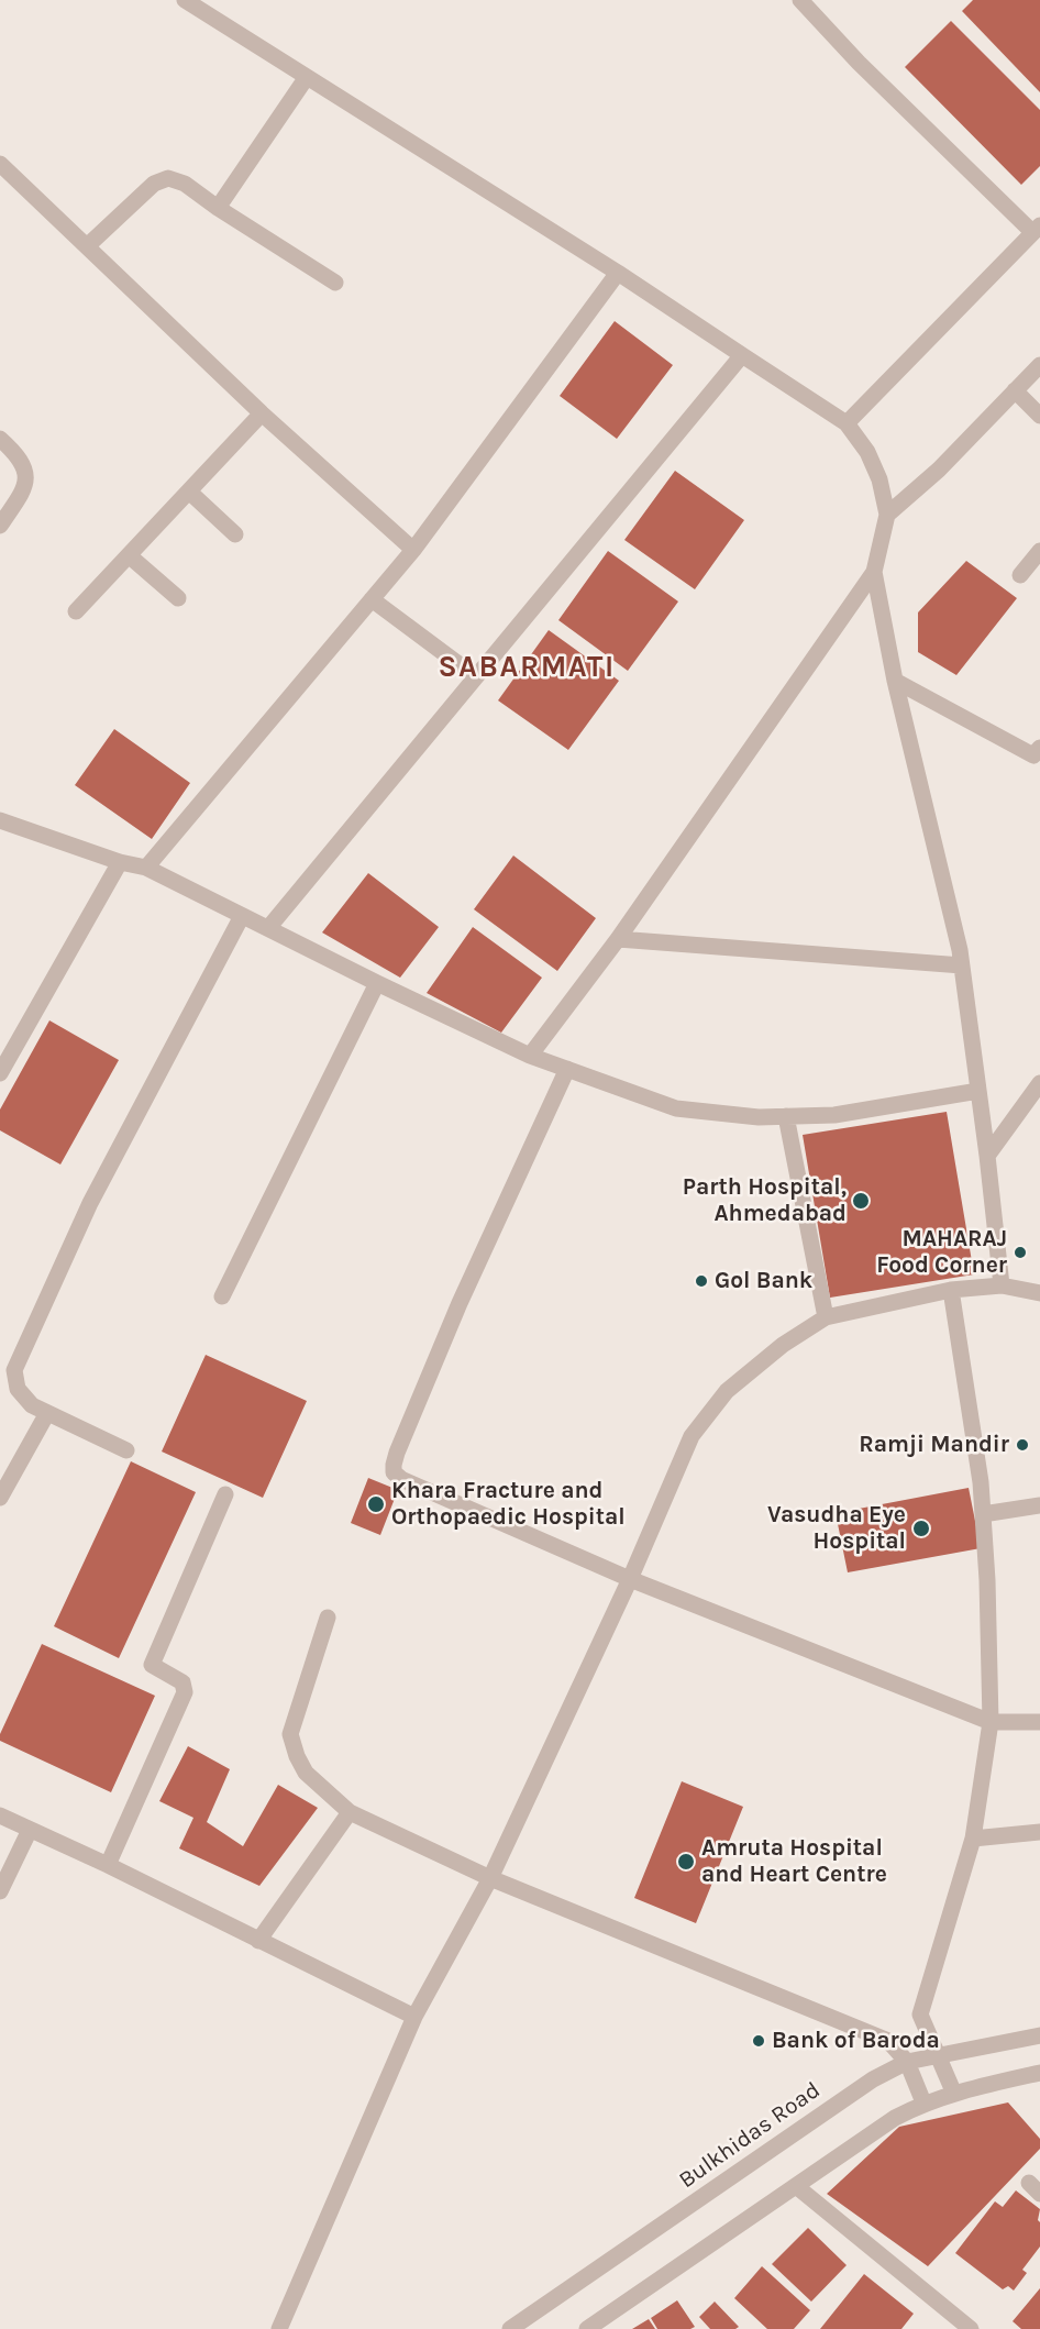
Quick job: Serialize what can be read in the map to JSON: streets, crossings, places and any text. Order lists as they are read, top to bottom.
{
  "streets": {
    "street": ["Bulkhidas Road"]
  },
  "districts": ["SABARMATI"],
  "places": [
    "Parth Hospital, Ahmedabad",
    "MAHARAJ Food Corner",
    "Gol Bank",
    "Ramji Mandir",
    "Khara Fracture and Orthopaedic Hospital",
    "Vasudha Eye Hospital",
    "Amruta Hospital and Heart Centre",
    "Bank of Baroda"
  ]
}
